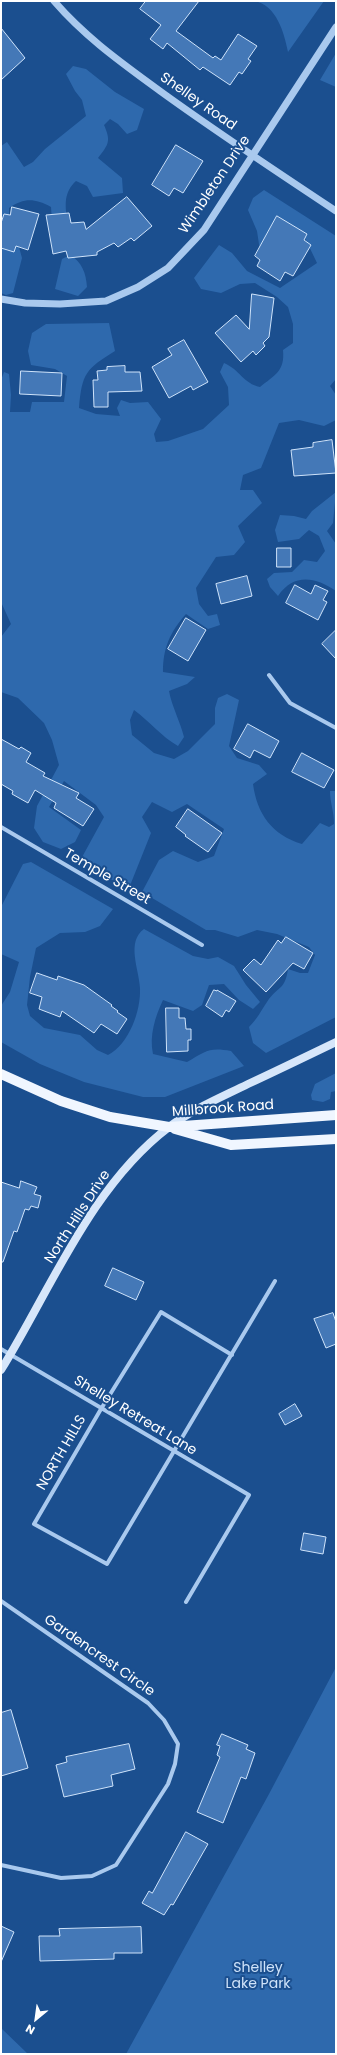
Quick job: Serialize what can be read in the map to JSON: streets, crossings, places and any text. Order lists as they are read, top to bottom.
{
  "streets": {
    "main road": ["Millbrook Road", "North Hills Drive"],
    "street": [
      "Shelley Road",
      "Wimbleton Drive",
      "Temple Street",
      "Shelley Retreat Lane",
      "NORTH HILLS",
      "Gardencrest Circle"
    ]
  },
  "crossings": [
    ["Shelley Road", "Wimbleton Drive"],
    ["Millbrook Road", "North Hills Drive"],
    ["North Hills Drive", "Shelley Retreat Lane"],
    ["Shelley Retreat Lane", "NORTH HILLS"]
  ],
  "parks": ["Shelley Lake Park"],
  "north": "bottom left"
}
